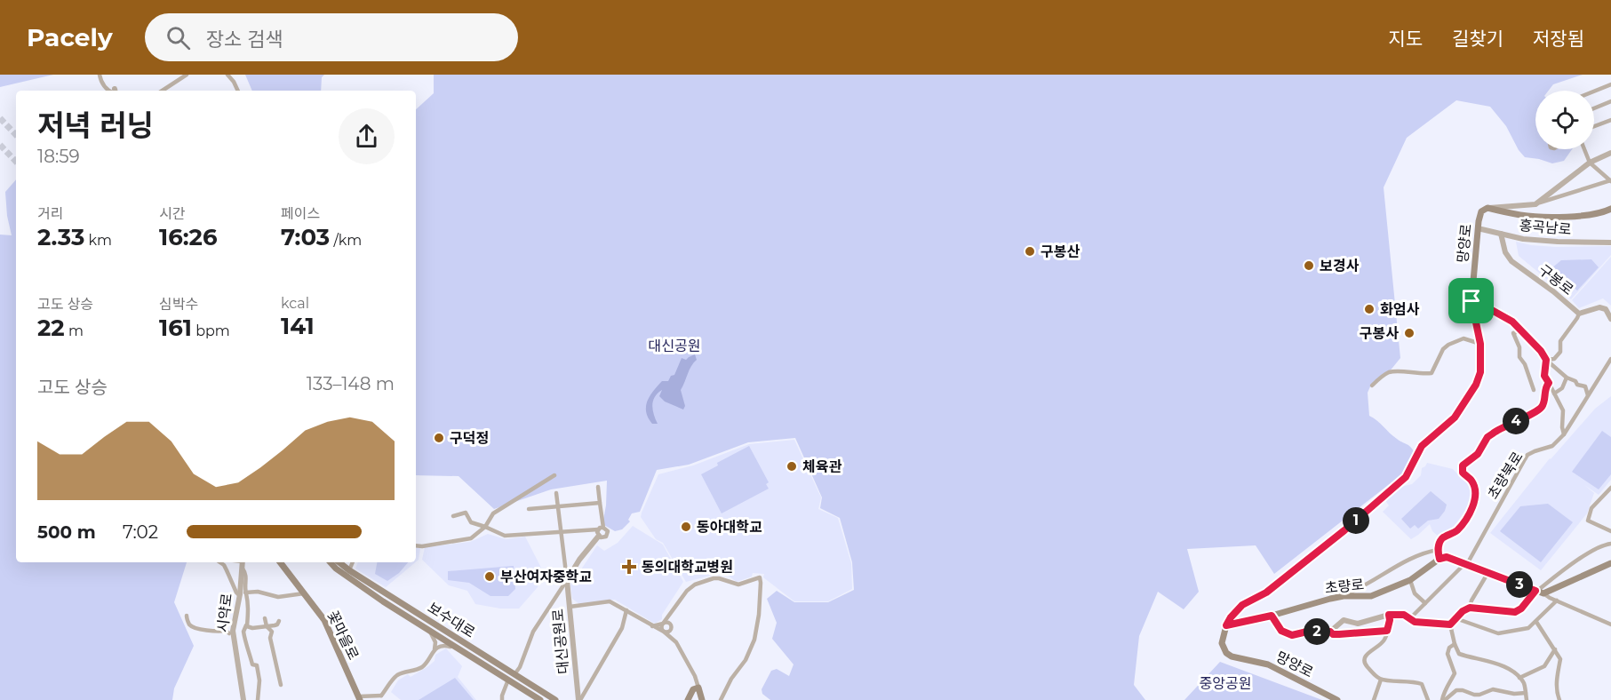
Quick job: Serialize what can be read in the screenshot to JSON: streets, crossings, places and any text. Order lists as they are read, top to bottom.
{
  "streets": {
    "main road": [
      "망양로",
      "초량로",
      "보수대로",
      "꽃마을로"
    ],
    "street": [
      "홍곡남로",
      "구봉로",
      "초량북로",
      "시약로",
      "대신공원로"
    ]
  },
  "crossings": [
    ["홍곡남로", "망양로"],
    ["홍곡남로", "구봉로"],
    ["망양로", "초량로"],
    ["보수대로", "대신공원로"]
  ],
  "parks": ["대신공원", "중앙공원"],
  "places": {
    "other": [
      "구봉산",
      "보경사",
      "화엄사",
      "구봉사",
      "구덕정",
      "체육관",
      "동아대학교",
      "부산여자중학교"
    ],
    "health": ["동의대학교병원"]
  },
  "page": {
    "header": "Pacely",
    "search": "장소 검색",
    "nav": ["지도", "길찾기", "저장됨"],
    "heading": ["저녁 러닝", "18:59"],
    "stats": [
      ["거리", "2.33 km"],
      ["시간", "16:26"],
      ["페이스", "7:03 /km"],
      ["고도 상승", "22 m"],
      ["심박수", "161 bpm"],
      ["kcal", "141"]
    ],
    "chart": ["고도 상승", "133–148 m"],
    "pins": [
      "4",
      "1",
      "3",
      "2"
    ],
    "list": [
      {
        "name": "500 m",
        "note": "7:02"
      }
    ]
  }
}
